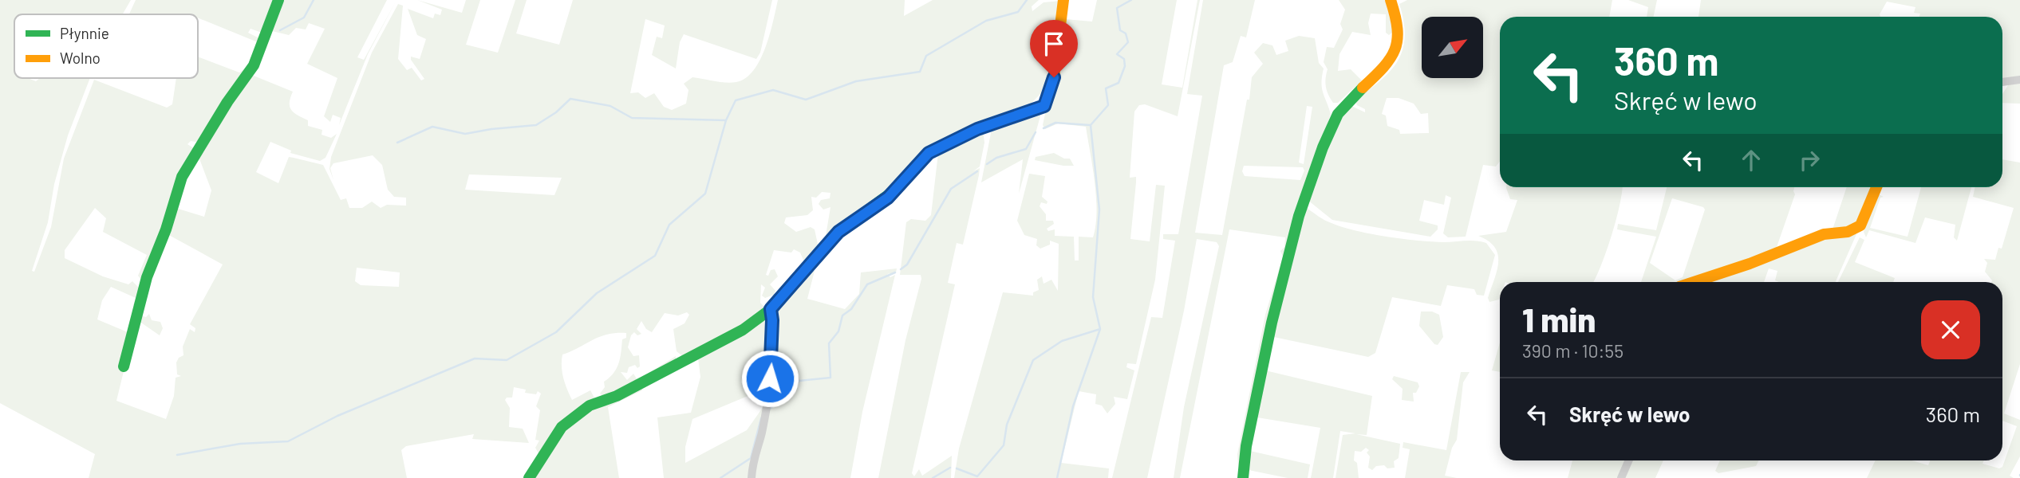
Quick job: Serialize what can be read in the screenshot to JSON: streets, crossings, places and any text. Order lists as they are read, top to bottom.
{
  "legend": ["Płynnie", "Wolno"],
  "north": "top right",
  "page": {
    "turn": ["360 m", "Skręć w lewo"],
    "heading": ["1 min", "390 m · 10:55"],
    "list": [
      {
        "name": "Skręć w lewo",
        "value": "360 m"
      }
    ]
  }
}
